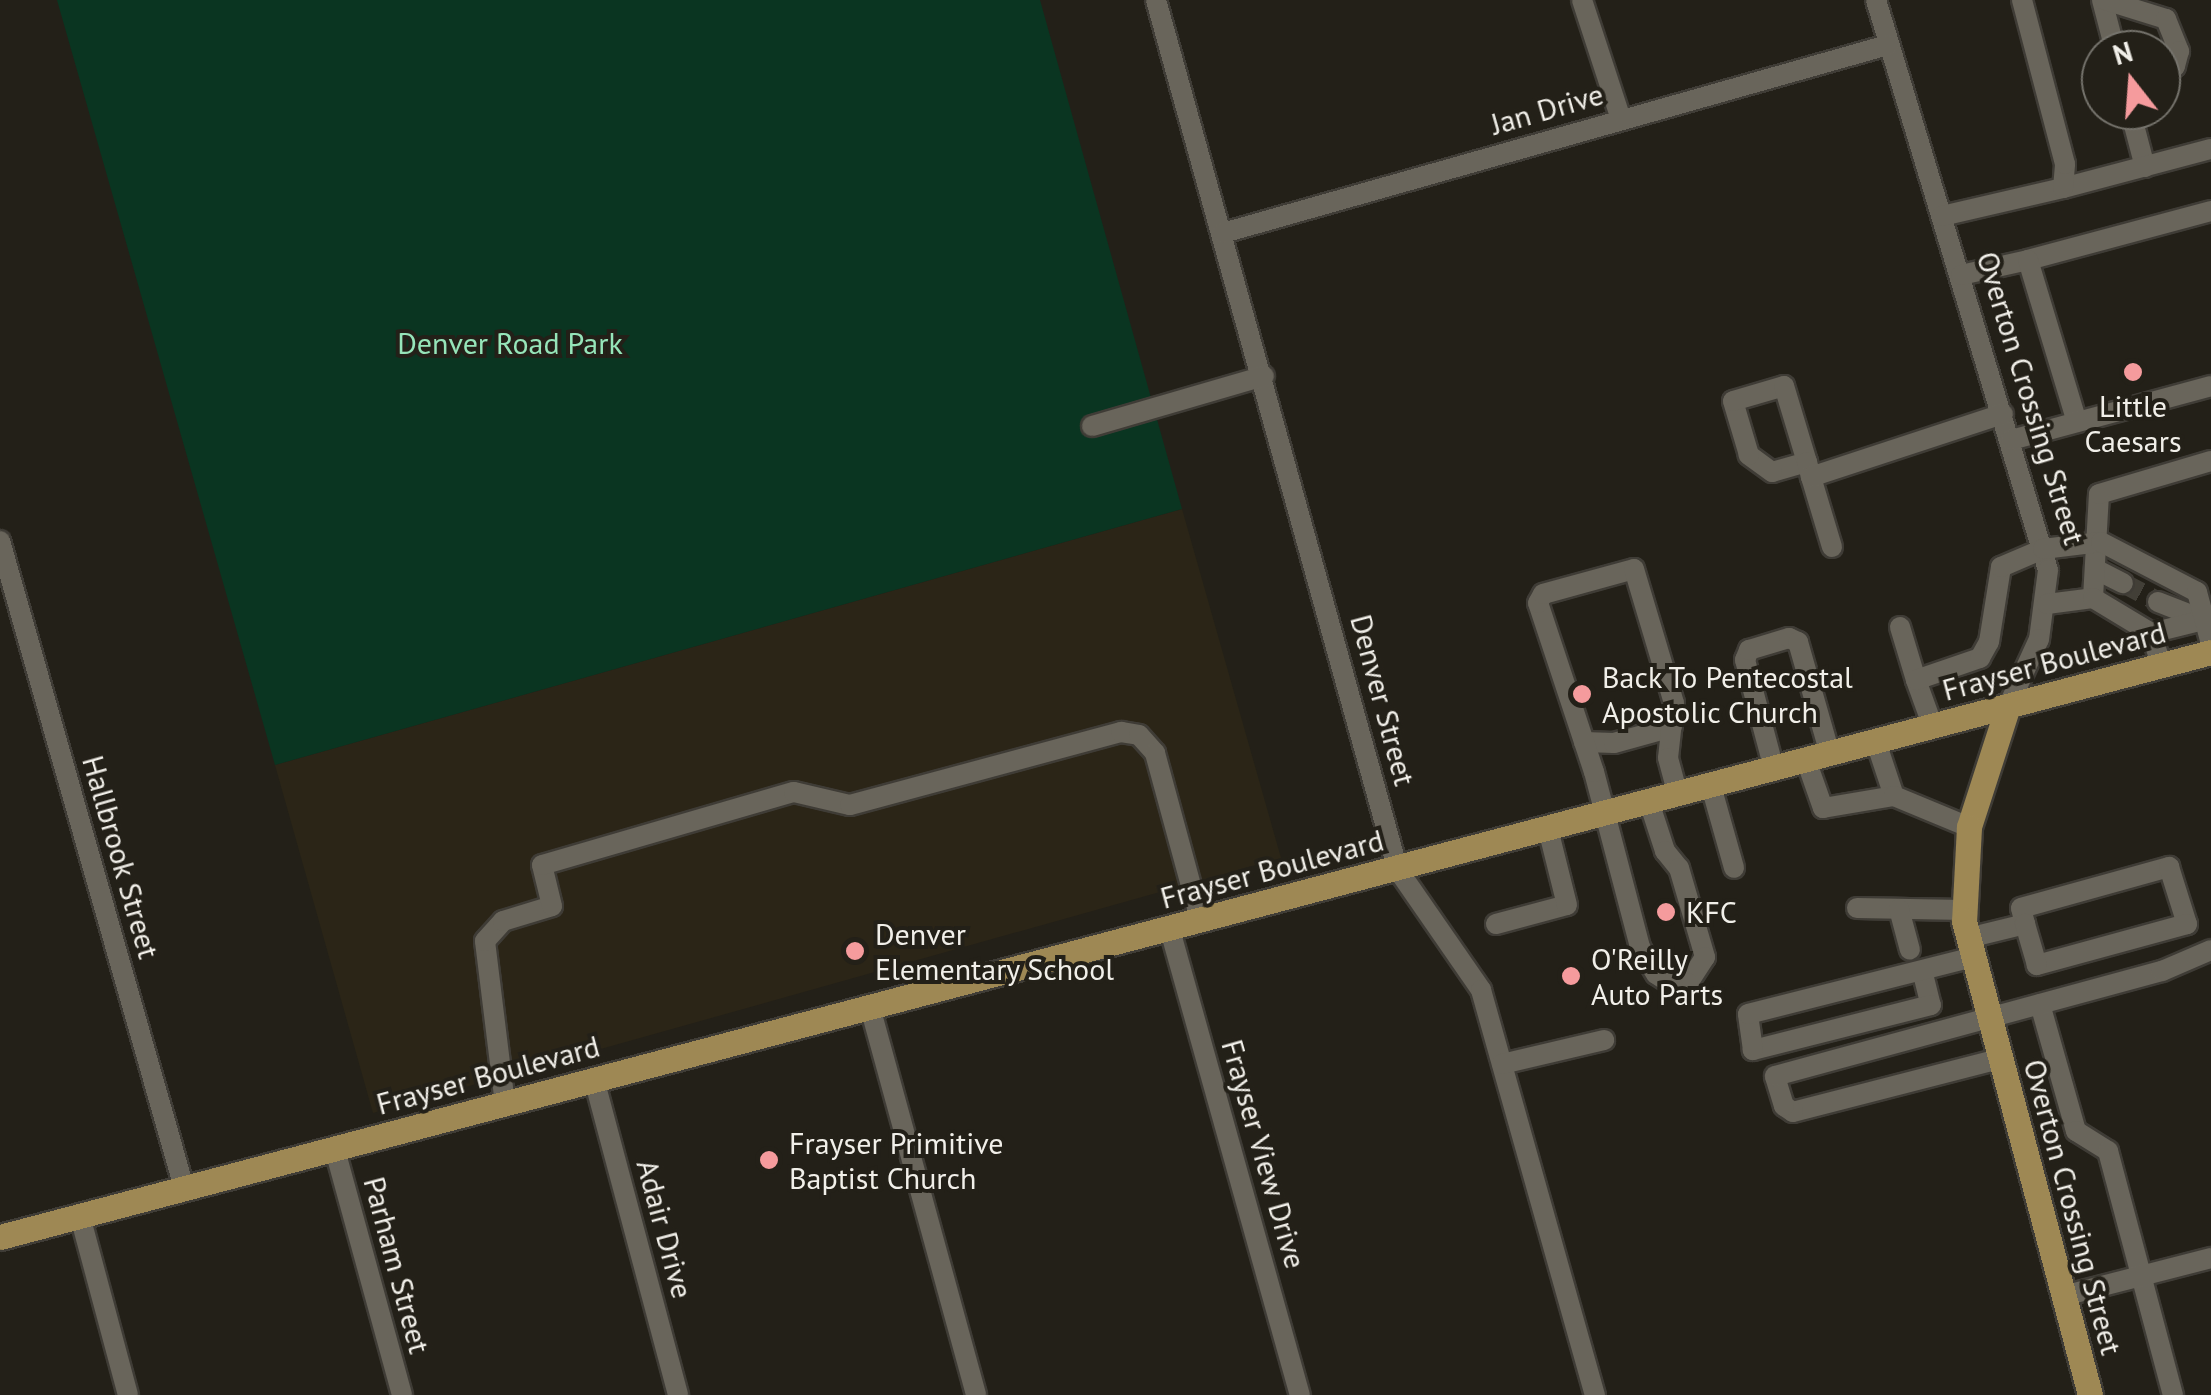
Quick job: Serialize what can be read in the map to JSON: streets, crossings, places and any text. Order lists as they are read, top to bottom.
{
  "streets": {
    "main road": ["Overton Crossing Street", "Frayser Boulevard"],
    "street": [
      "Jan Drive",
      "Denver Street",
      "Hallbrook Street",
      "Frayser View Drive",
      "Adair Drive",
      "Parham Street"
    ]
  },
  "crossings": [
    ["Jan Drive", "Overton Crossing Street"],
    ["Jan Drive", "Denver Street"],
    ["Overton Crossing Street", "Frayser Boulevard"],
    ["Frayser Boulevard", "Denver Street"],
    ["Frayser Boulevard", "Hallbrook Street"],
    ["Frayser Boulevard", "Frayser View Drive"],
    ["Frayser Boulevard", "Adair Drive"],
    ["Frayser Boulevard", "Parham Street"]
  ],
  "parks": ["Denver Road Park"],
  "places": [
    "Little Caesars",
    "Back To Pentecostal Apostolic Church",
    "KFC",
    "Denver Elementary School",
    "O'Reilly Auto Parts",
    "Frayser Primitive Baptist Church"
  ],
  "north": "top"
}
